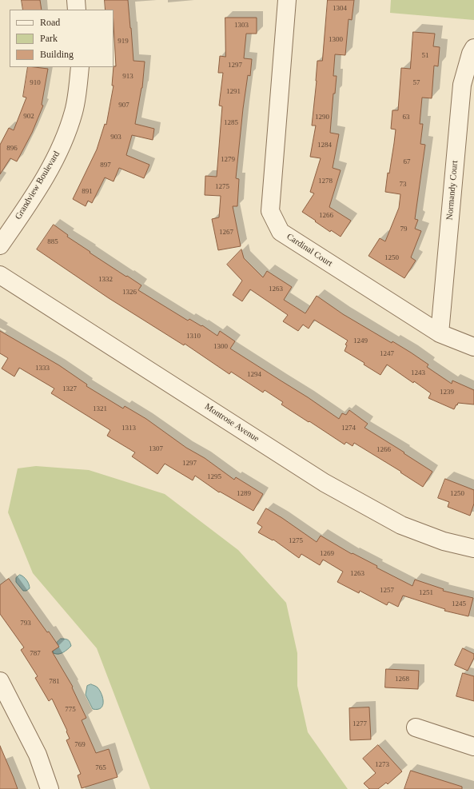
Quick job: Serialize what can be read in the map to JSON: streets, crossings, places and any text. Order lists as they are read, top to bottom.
{
  "streets": {
    "street": [
      "Grandview Boulevard",
      "Normandy Court",
      "Cardinal Court",
      "Montrose Avenue"
    ]
  },
  "crossings": [
    ["Normandy Court", "Cardinal Court"]
  ],
  "house_numbers": [
    "1304",
    "1303",
    "1300",
    "919",
    "51",
    "1297",
    "913",
    "910",
    "57",
    "1291",
    "907",
    "902",
    "1290",
    "63",
    "1285",
    "903",
    "1284",
    "896",
    "1279",
    "67",
    "897",
    "1278",
    "73",
    "1275",
    "891",
    "1266",
    "79",
    "1267",
    "885",
    "1250",
    "1332",
    "1263",
    "1326",
    "1310",
    "1249",
    "1300",
    "1247",
    "1333",
    "1243",
    "1294",
    "1327",
    "1239",
    "1321",
    "1313",
    "1274",
    "1307",
    "1266",
    "1297",
    "1295",
    "1289",
    "1250",
    "1275",
    "1269",
    "1263",
    "1257",
    "1251",
    "1245",
    "793",
    "787",
    "1268",
    "781",
    "775",
    "1277",
    "769",
    "1273",
    "765"
  ],
  "legend": ["Road", "Park", "Building"]
}
